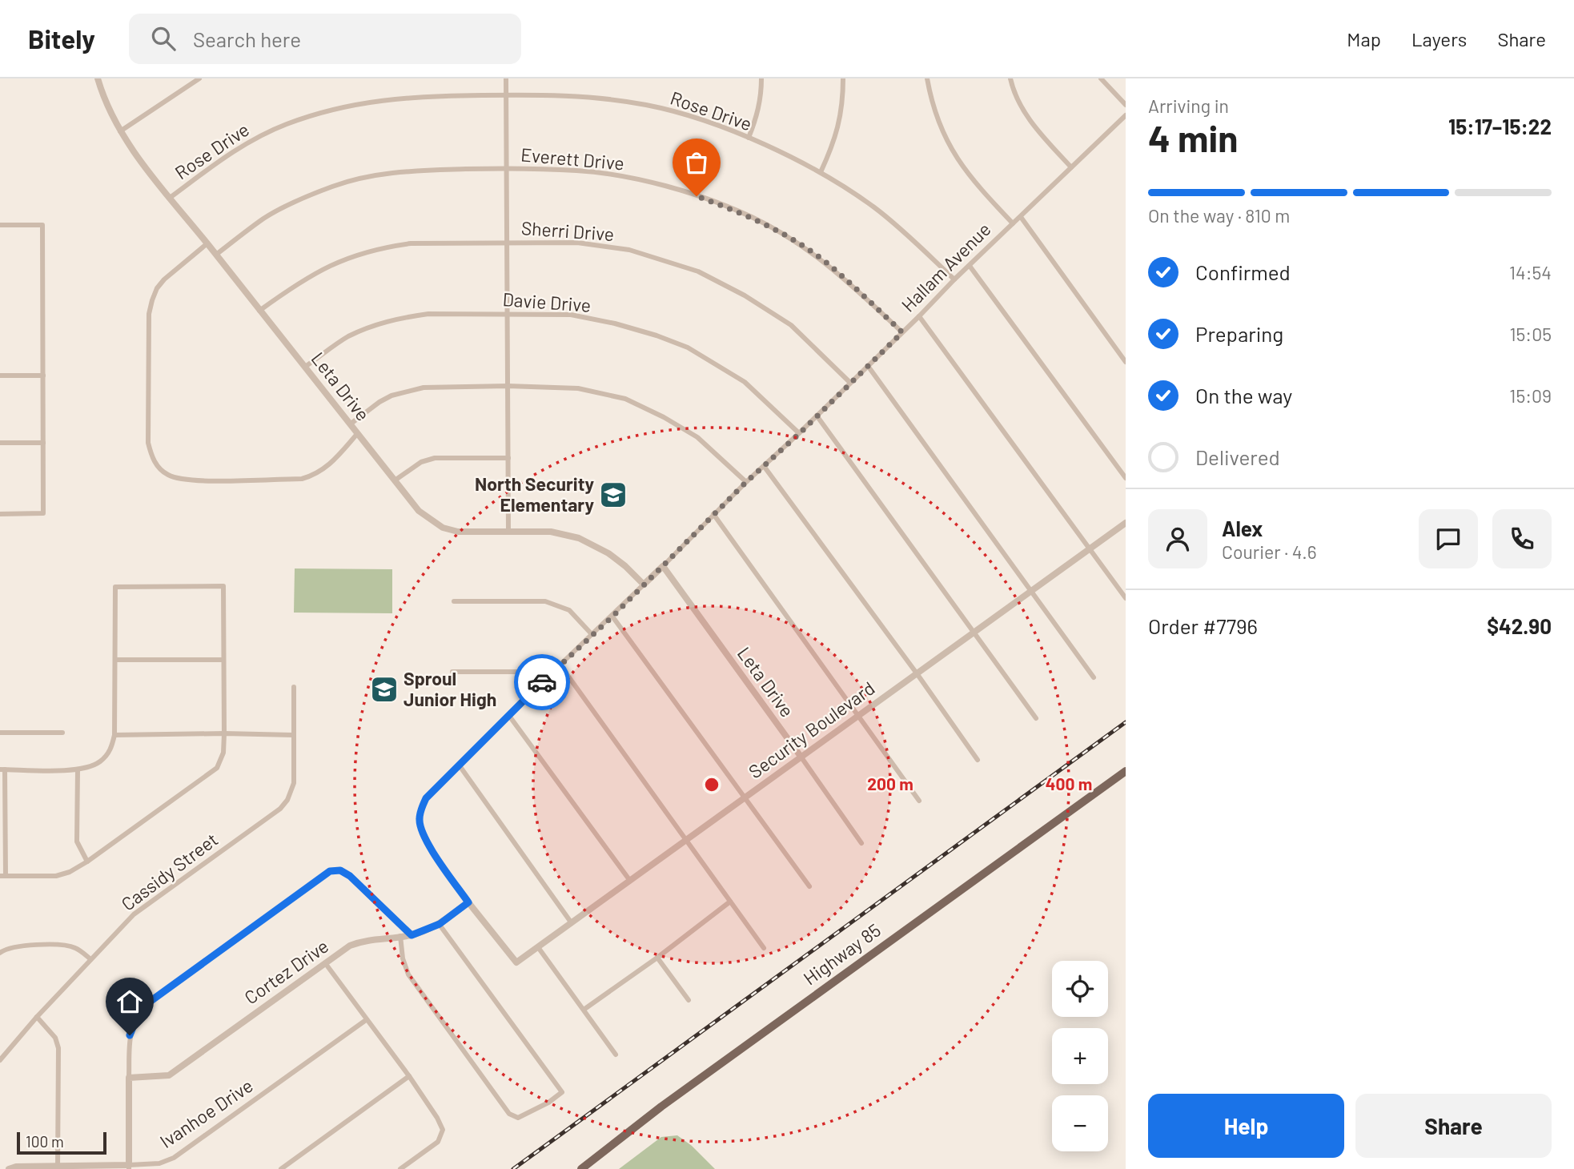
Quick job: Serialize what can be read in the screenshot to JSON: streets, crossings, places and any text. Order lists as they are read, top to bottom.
{
  "streets": {
    "main road": ["Highway 85"],
    "street": [
      "Rose Drive",
      "Everett Drive",
      "Sherri Drive",
      "Hallam Avenue",
      "Davie Drive",
      "Leta Drive",
      "Security Boulevard",
      "Cassidy Street",
      "Cortez Drive",
      "Ivanhoe Drive"
    ]
  },
  "crossings": [
    ["Rose Drive", "Hallam Avenue"],
    ["Rose Drive", "Leta Drive"],
    ["Everett Drive", "Hallam Avenue"],
    ["Everett Drive", "Leta Drive"],
    ["Sherri Drive", "Hallam Avenue"],
    ["Sherri Drive", "Leta Drive"],
    ["Hallam Avenue", "Davie Drive"],
    ["Hallam Avenue", "Leta Drive"],
    ["Hallam Avenue", "Security Boulevard"],
    ["Hallam Avenue", "Cortez Drive"],
    ["Davie Drive", "Leta Drive"],
    ["Leta Drive", "Security Boulevard"]
  ],
  "places": {
    "school or university": ["North Security Elementary", "Sproul Junior High"]
  },
  "scale_bar": "100 m",
  "page": {
    "header": "Bitely",
    "search": "Search here",
    "nav": ["Map", "Layers", "Share"],
    "heading": ["4 min", "Arriving in", "15:17–15:22"],
    "panel": [
      "Alex",
      "Courier · 4.6",
      "Order #7796",
      "$42.90"
    ],
    "bar": "On the way · 810 m",
    "list": [
      ["Confirmed", "14:54"],
      ["Preparing", "15:05"],
      ["On the way", "15:09"],
      "Delivered"
    ],
    "map_buttons": ["+", "−"],
    "buttons": ["Help", "Share"],
    "scale": "100 m"
  },
  "rings": ["200 m", "400 m"]
}
